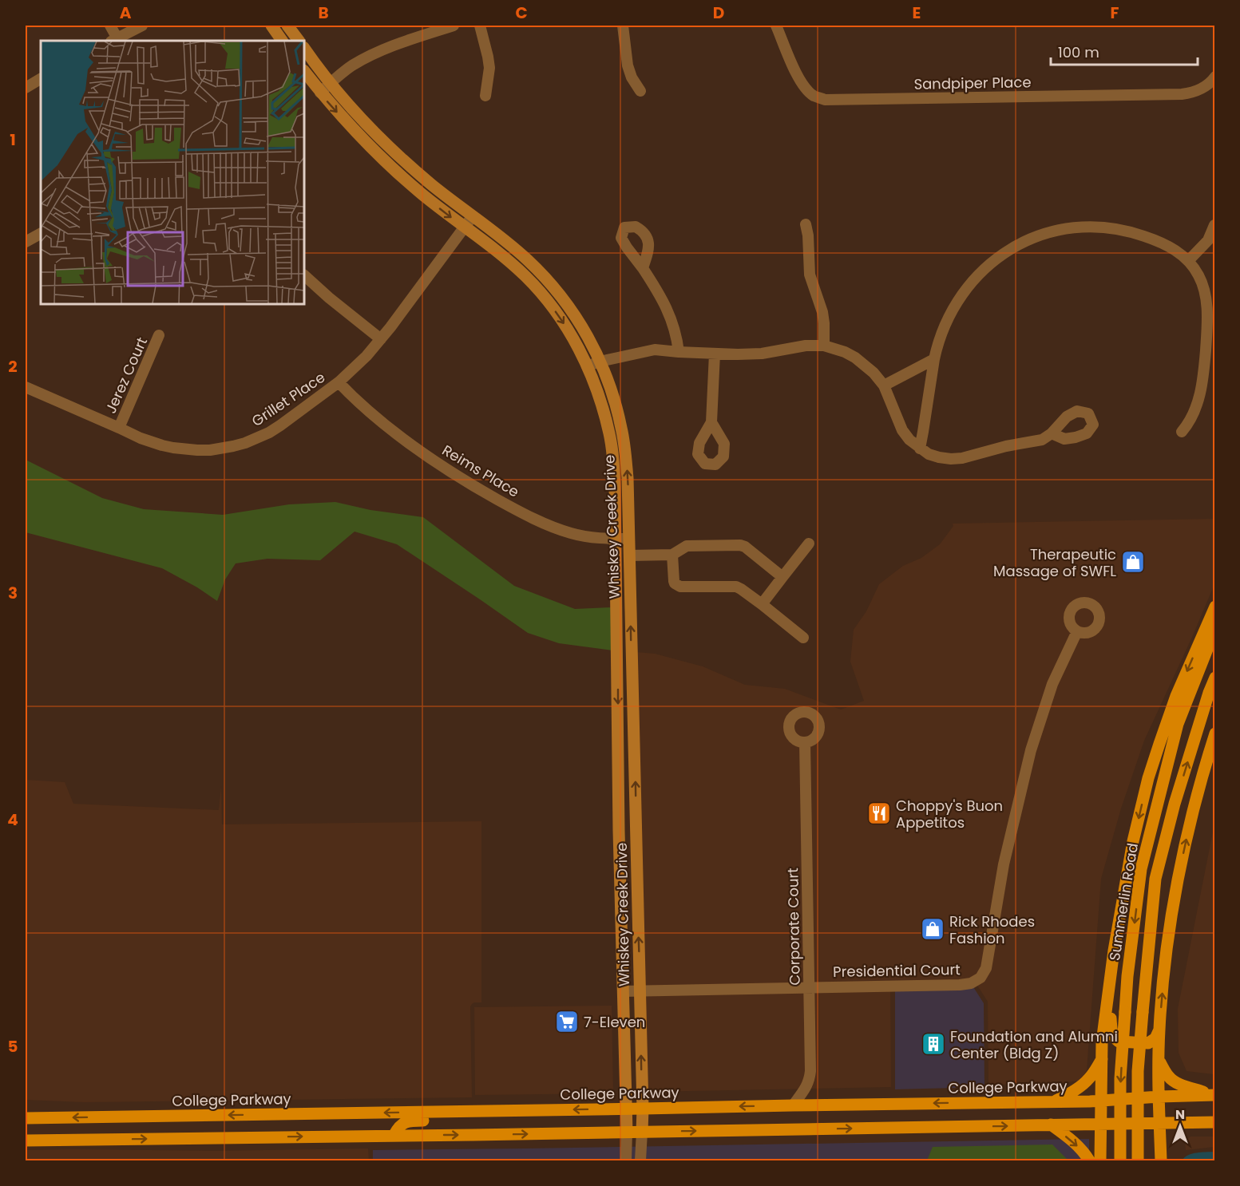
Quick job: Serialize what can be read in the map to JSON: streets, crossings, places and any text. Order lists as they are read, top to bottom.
{
  "streets": {
    "main road": ["Summerlin Road", "College Parkway"],
    "street": [
      "Sandpiper Place",
      "Jerez Court",
      "Grillet Place",
      "Reims Place",
      "Whiskey Creek Drive",
      "Corporate Court",
      "Presidential Court"
    ]
  },
  "crossings": [
    ["Jerez Court", "Grillet Place"],
    ["Grillet Place", "Reims Place"],
    ["Grillet Place", "Whiskey Creek Drive"],
    ["Reims Place", "Whiskey Creek Drive"],
    ["Whiskey Creek Drive", "Presidential Court"],
    ["Whiskey Creek Drive", "College Parkway"],
    ["Corporate Court", "Presidential Court"],
    ["Corporate Court", "College Parkway"]
  ],
  "places": {
    "shop": ["Therapeutic Massage of SWFL", "Rick Rhodes Fashion"],
    "restaurant": ["Choppy's Buon Appetitos"],
    "supermarket": ["7-Eleven"],
    "building": ["Foundation and Alumni Center (Bldg Z)"]
  },
  "scale_bar": "100 m",
  "north": "top",
  "grid": {
    "columns": [
      "A",
      "B",
      "C",
      "D",
      "E",
      "F"
    ],
    "rows": [
      "1",
      "2",
      "3",
      "4",
      "5"
    ]
  }
}
